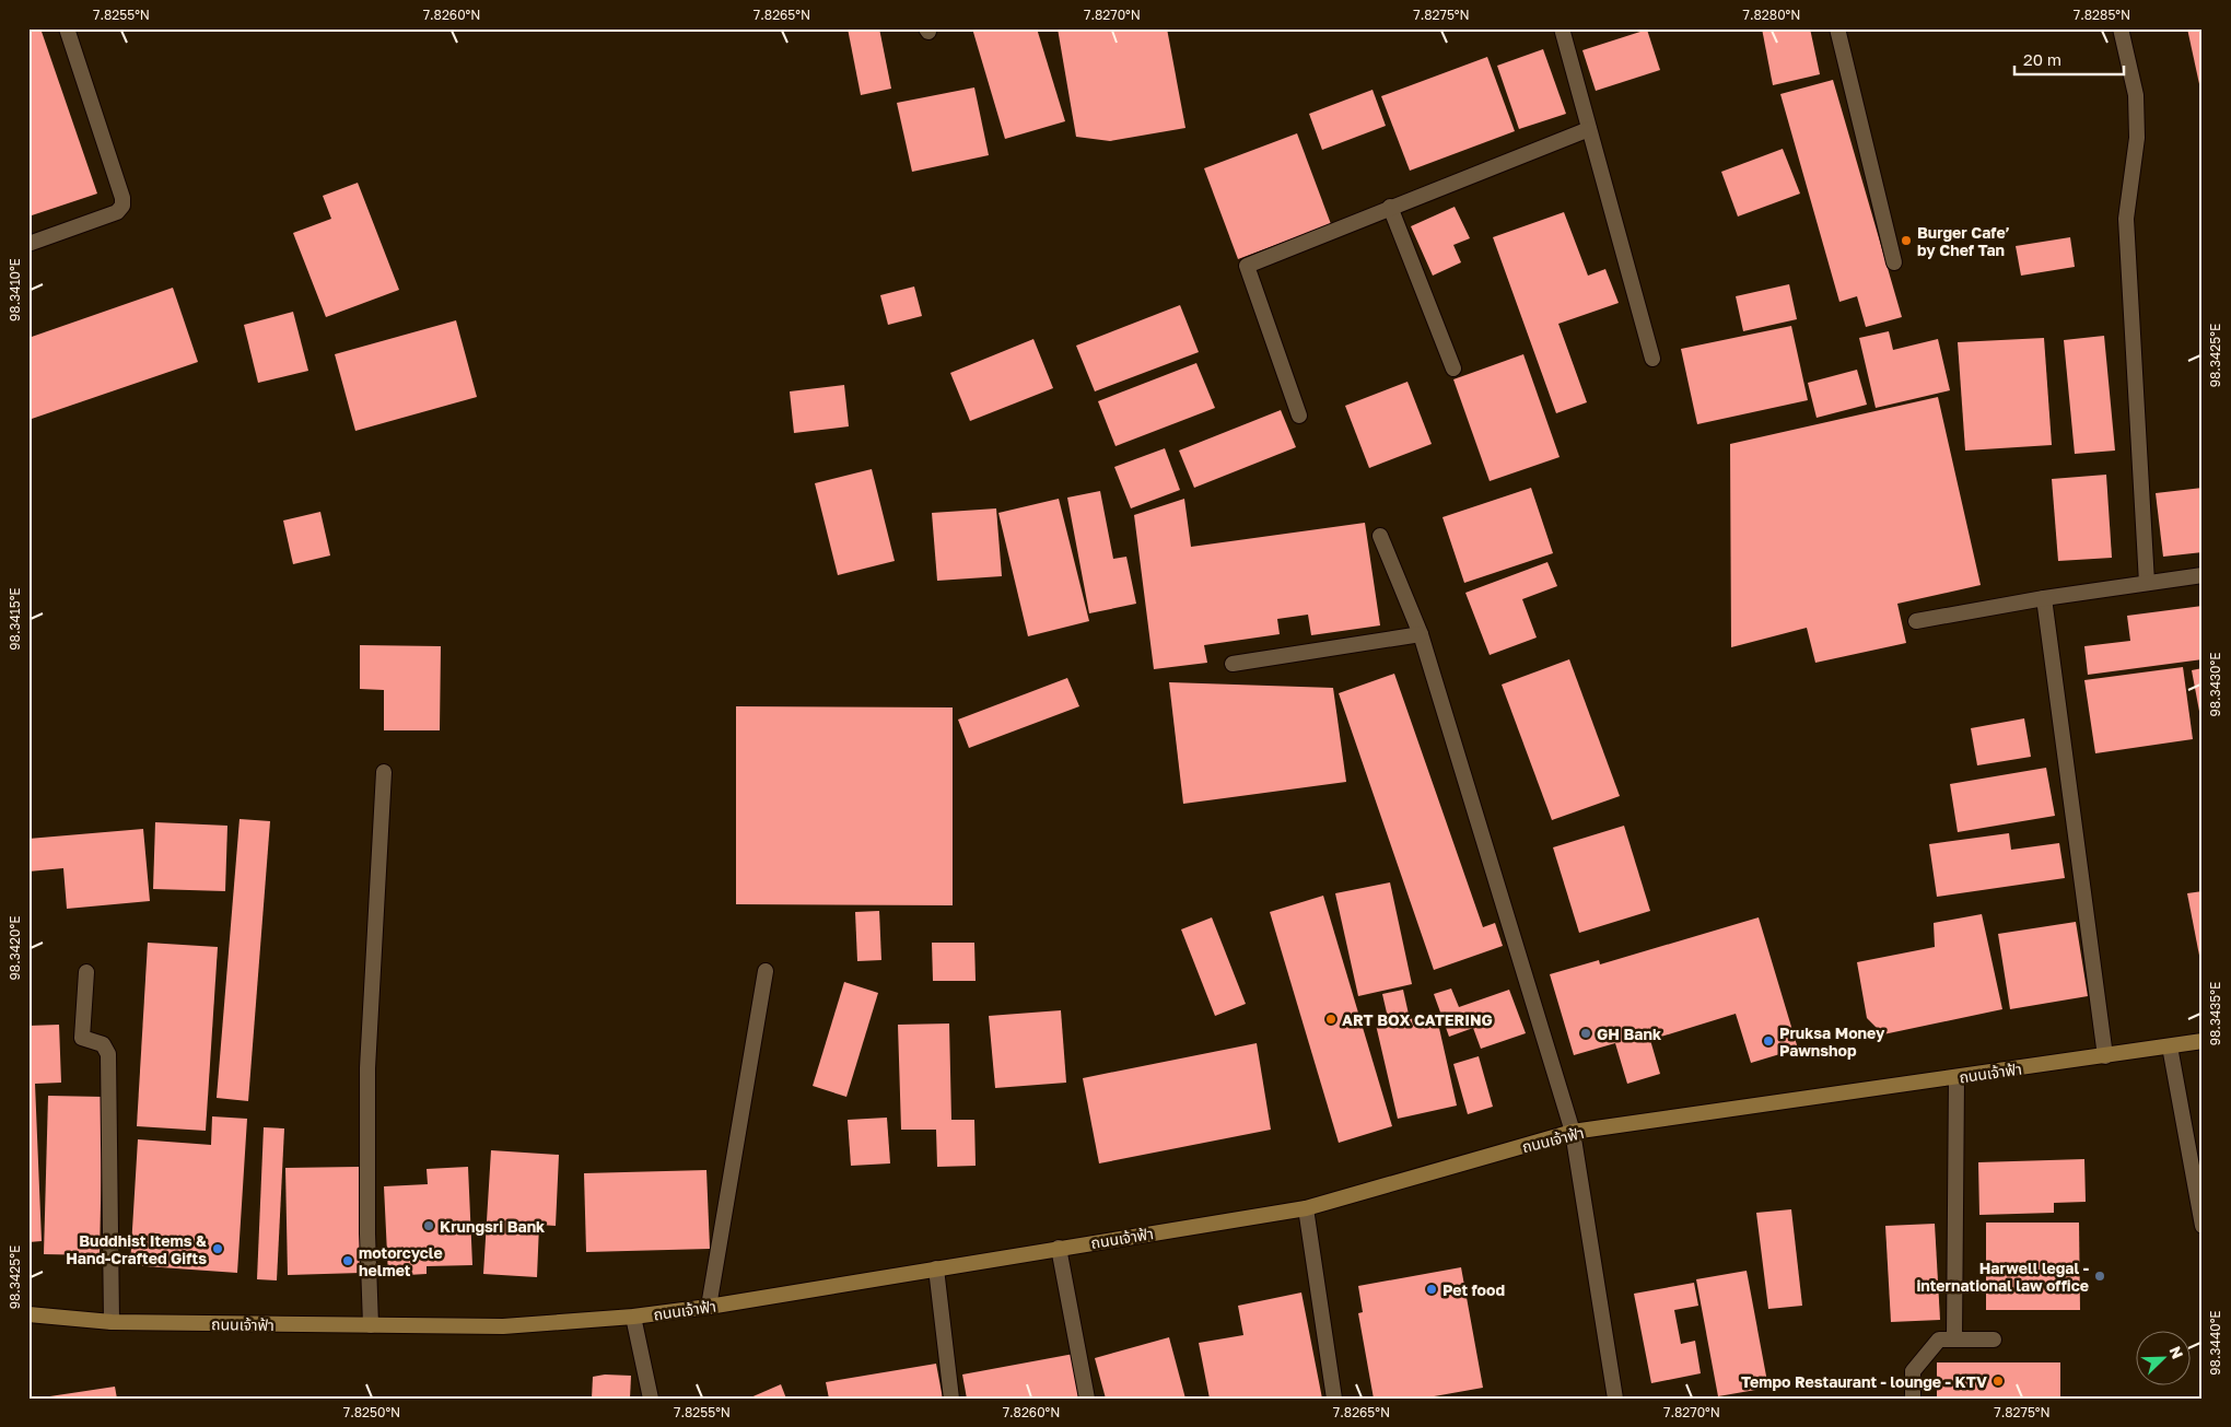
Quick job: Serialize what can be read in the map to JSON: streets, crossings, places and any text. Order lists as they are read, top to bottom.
{
  "streets": {
    "main road": ["ถนนเจ้าฟ้า"]
  },
  "places": [
    "Burger Cafe’ by Chef Tan",
    "ART BOX CATERING",
    "GH Bank",
    "Pruksa Money Pawnshop",
    "Krungsri Bank",
    "Buddhist Items & Hand-Crafted Gifts",
    "motorcycle helmet",
    "Harwell legal - international law office",
    "Pet food",
    "Tempo Restaurant - lounge - KTV"
  ],
  "scale_bar": "20 m",
  "north": "top right",
  "coordinates": [
    "7.8255°N",
    "7.8260°N",
    "7.8265°N",
    "7.8270°N",
    "7.8275°N",
    "7.8280°N",
    "7.8285°N",
    "98.3410°E",
    "98.3425°E",
    "98.3415°E",
    "98.3430°E",
    "98.3420°E",
    "98.3435°E",
    "98.3440°E",
    "7.8250°N"
  ]
}
